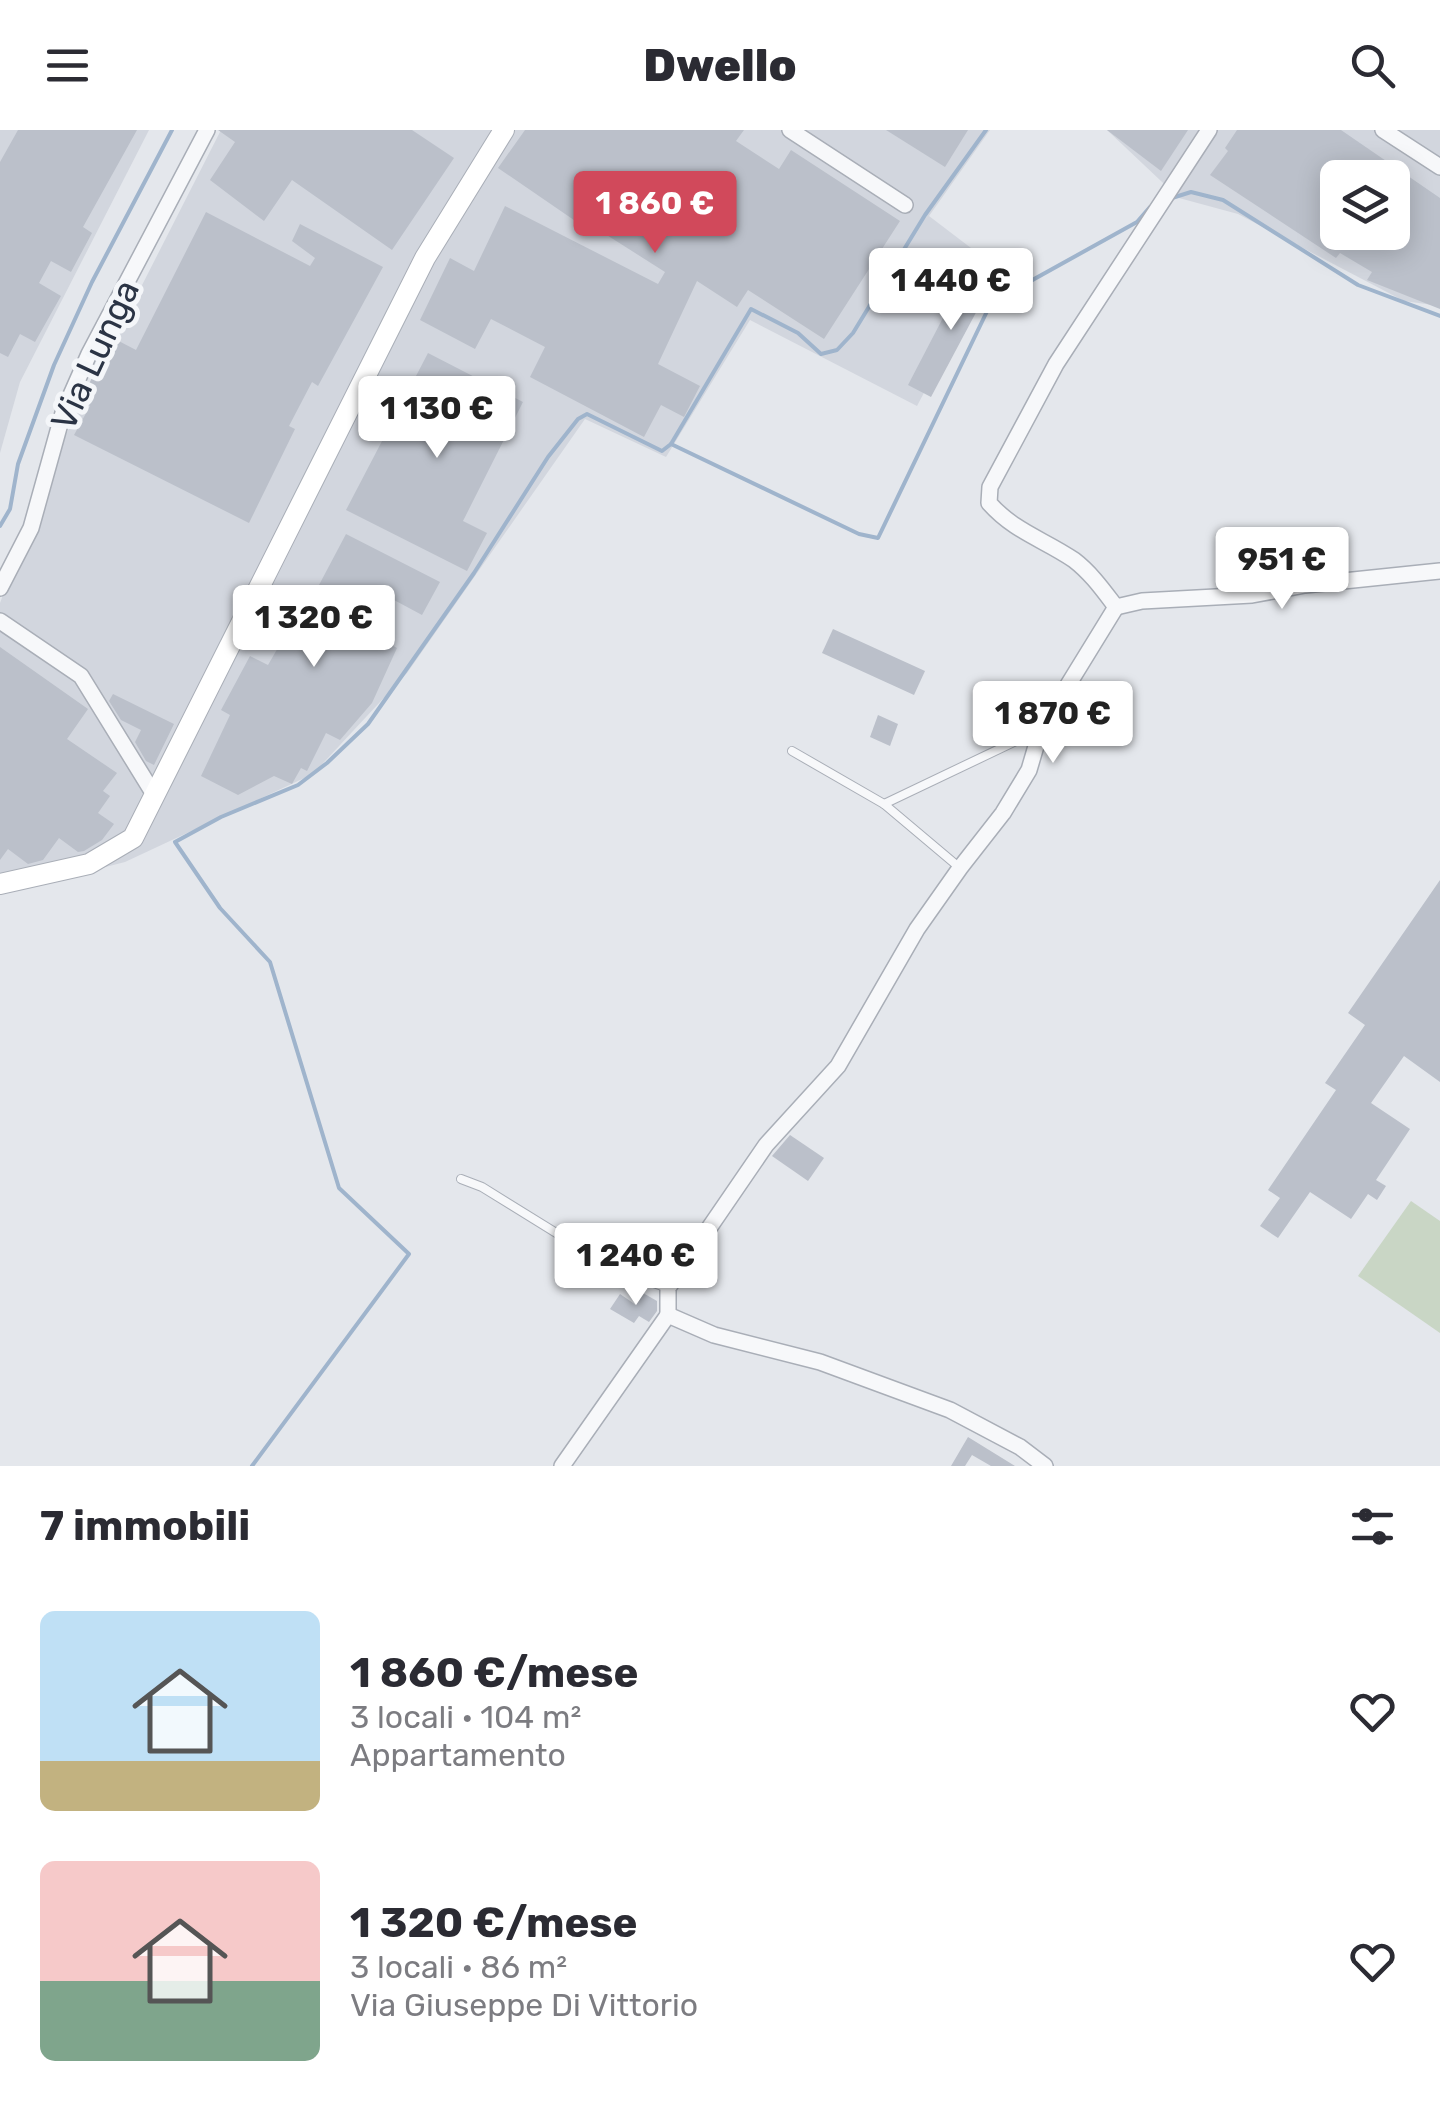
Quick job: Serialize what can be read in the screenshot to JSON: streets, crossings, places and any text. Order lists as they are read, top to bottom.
{
  "streets": {
    "street": ["Via Lunga"]
  },
  "page": {
    "header": "Dwello",
    "price": [
      "1 860 €",
      "1 440 €",
      "1 130 €",
      "951 €",
      "1 320 €",
      "1 870 €",
      "1 240 €"
    ],
    "heading": "7 immobili",
    "list": [
      {
        "name": "1 860 €/mese",
        "note": "3 locali · 104 m² · Appartamento"
      },
      {
        "name": "1 320 €/mese",
        "note": "3 locali · 86 m² · Via Giuseppe Di Vittorio"
      }
    ]
  }
}
